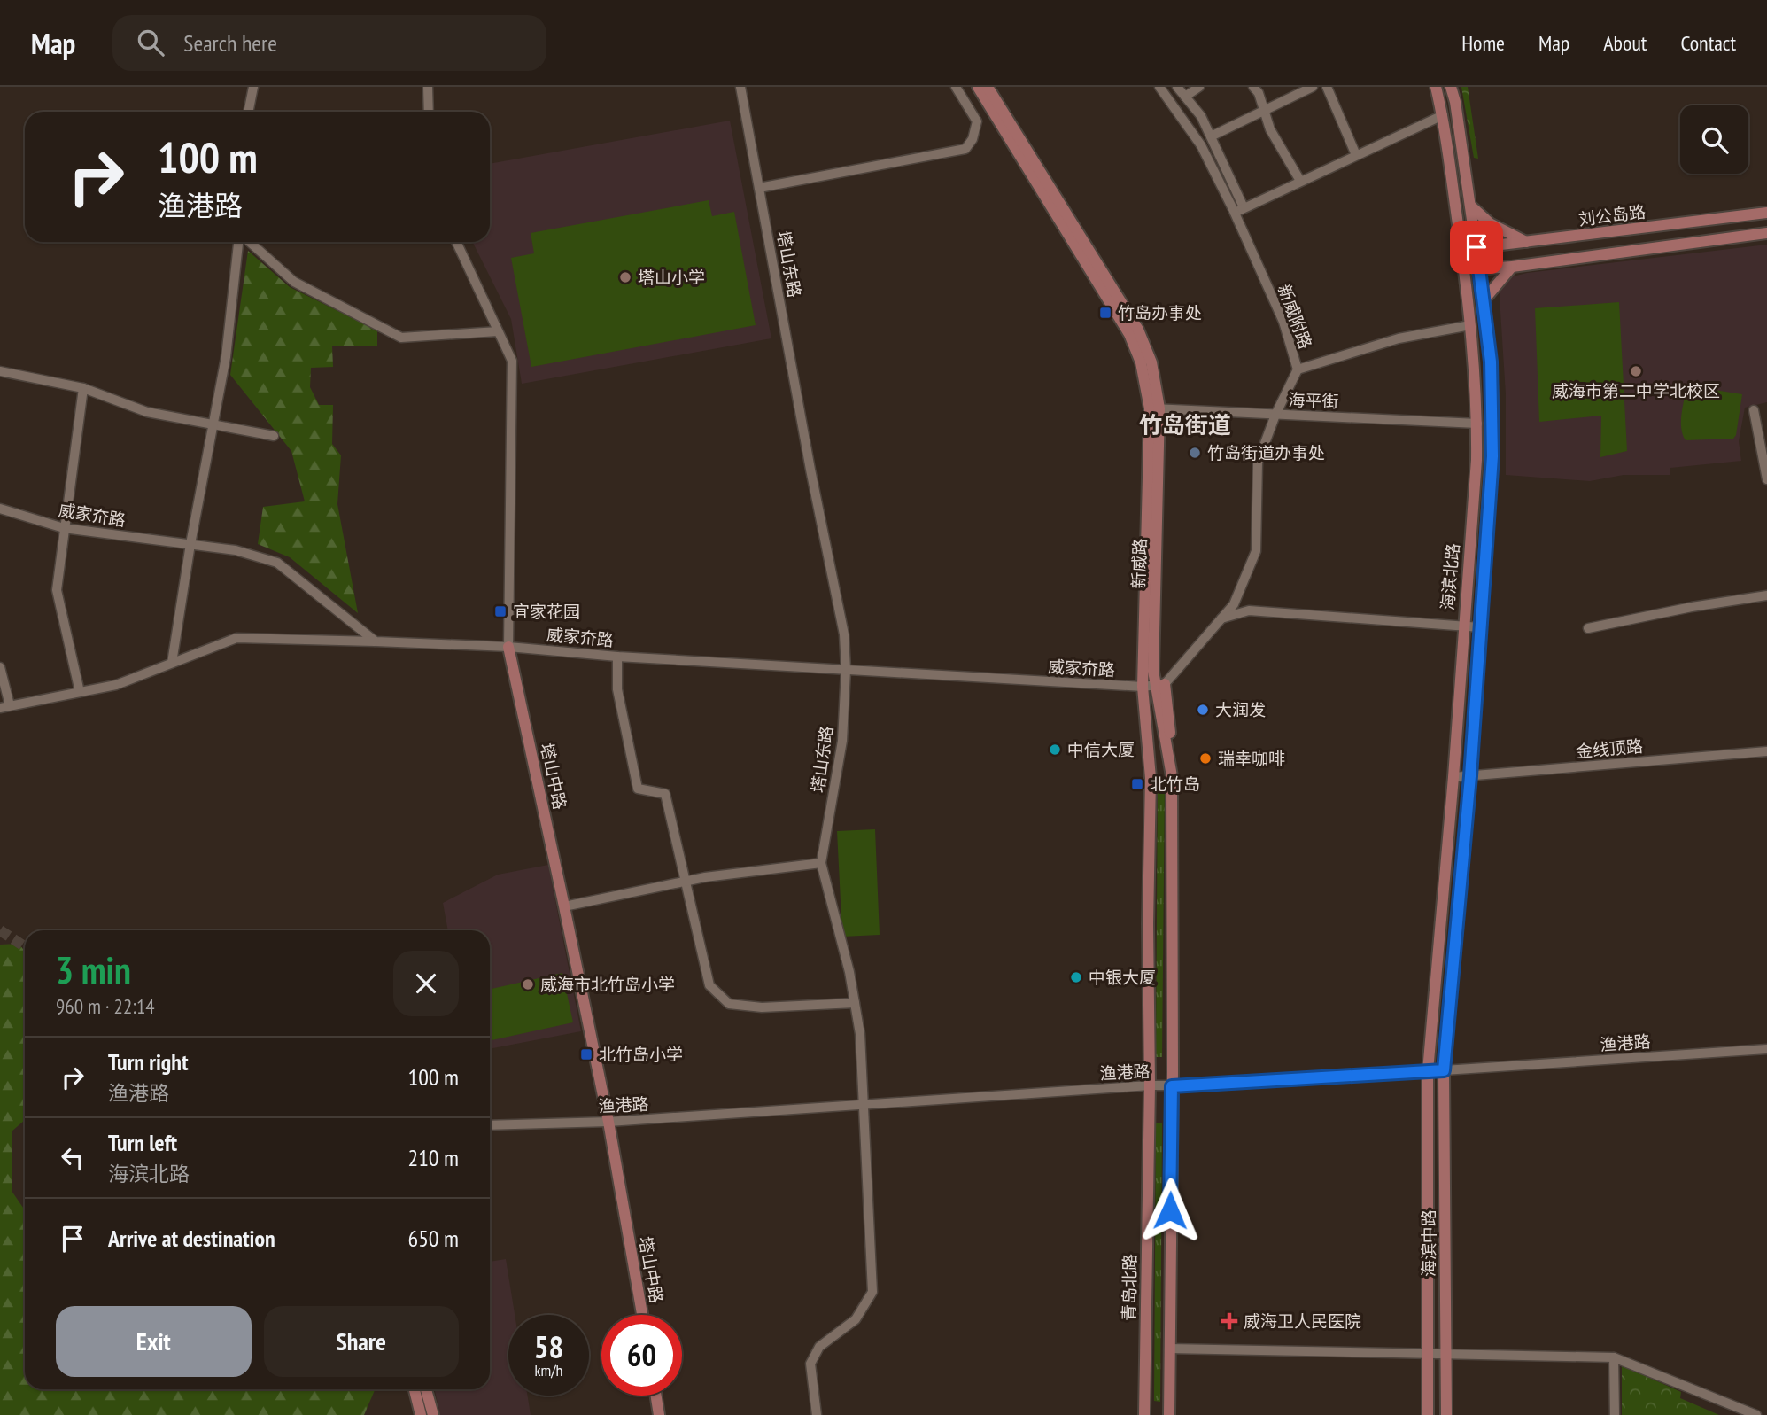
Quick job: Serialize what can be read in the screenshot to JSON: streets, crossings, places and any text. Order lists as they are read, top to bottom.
{
  "streets": {
    "main road": [
      "刘公岛路",
      "新威路",
      "海滨北路",
      "塔山中路",
      "海滨中路",
      "青岛北路"
    ],
    "street": [
      "塔山东路",
      "新威附路",
      "海平街",
      "威家夼路",
      "金线顶路",
      "渔港路"
    ]
  },
  "crossings": [
    ["刘公岛路", "海滨北路"],
    ["塔山东路", "威家夼路"],
    ["塔山东路", "渔港路"],
    ["新威附路", "海平街"],
    ["新威附路", "威家夼路"],
    ["新威附路", "新威路"],
    ["海平街", "新威路"],
    ["海平街", "海滨北路"],
    ["威家夼路", "新威路"],
    ["威家夼路", "塔山中路"],
    ["新威路", "渔港路"],
    ["新威路", "青岛北路"],
    ["海滨北路", "金线顶路"],
    ["海滨北路", "渔港路"],
    ["海滨北路", "海滨中路"],
    ["塔山中路", "渔港路"],
    ["渔港路", "海滨中路"],
    ["渔港路", "青岛北路"]
  ],
  "districts": ["竹岛街道"],
  "places": {
    "other": [
      "塔山小学",
      "威海市第二中学北校区",
      "竹岛街道办事处",
      "大润发",
      "中信大厦",
      "瑞幸咖啡",
      "中银大厦",
      "威海市北竹岛小学"
    ],
    "transit": [
      "竹岛办事处",
      "宜家花园",
      "北竹岛",
      "北竹岛小学"
    ],
    "health": ["威海卫人民医院"]
  },
  "page": {
    "header": "Map",
    "search": "Search here",
    "nav": [
      "Home",
      "Map",
      "About",
      "Contact"
    ],
    "turn": ["100 m", "渔港路"],
    "heading": ["3 min", "960 m · 22:14"],
    "list": [
      {
        "name": "Turn right",
        "note": "渔港路",
        "value": "100 m"
      },
      {
        "name": "Turn left",
        "note": "海滨北路",
        "value": "210 m"
      },
      {
        "name": "Arrive at destination",
        "value": "650 m"
      }
    ],
    "buttons": ["Exit", "Share"],
    "speed": "58 km/h",
    "limit": "60"
  }
}
